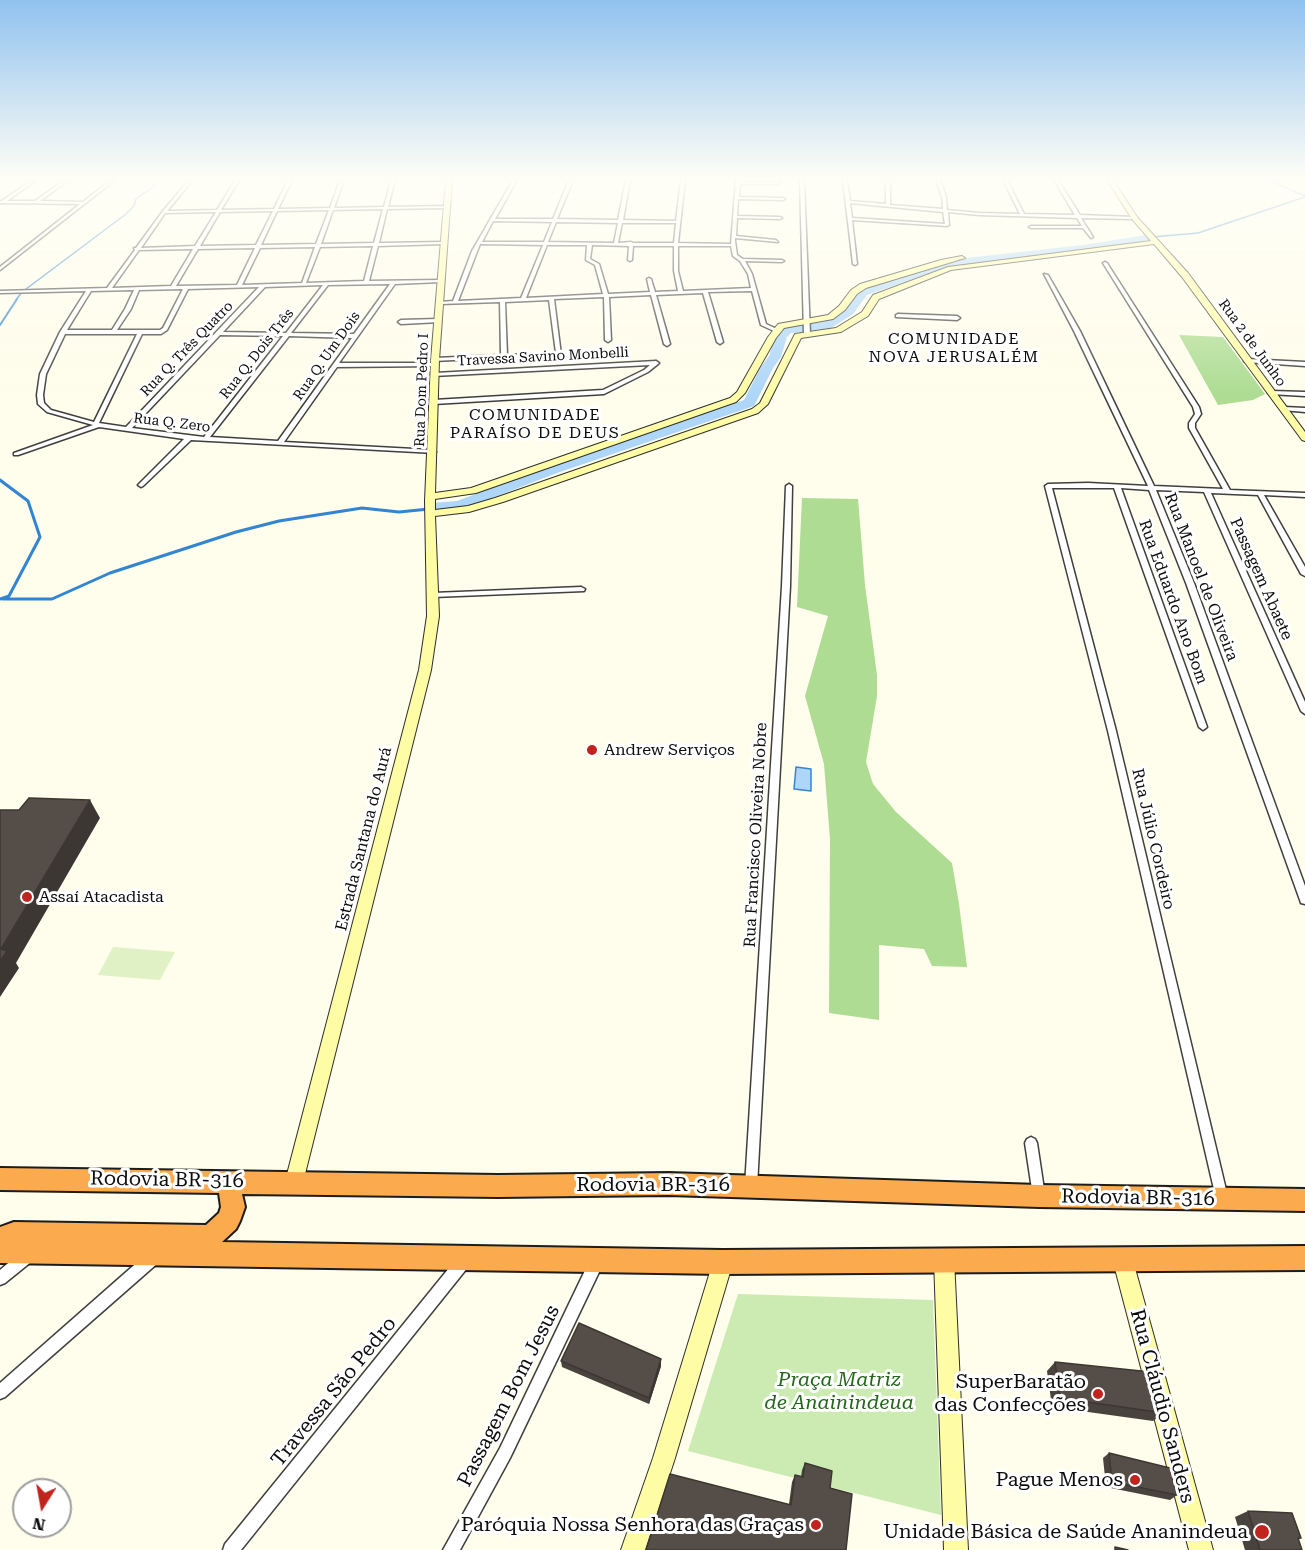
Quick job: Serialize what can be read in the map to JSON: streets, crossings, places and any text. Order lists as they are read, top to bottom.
{
  "streets": {
    "highway": ["Rodovia BR-316"],
    "street": [
      "Rua 2 de Junho",
      "Rua Q. Três Quatro",
      "Rua Q. Dois Três",
      "Rua Q. Um Dois",
      "Travessa Savino Monbelli",
      "Rua Dom Pedro I",
      "Rua Q. Zero",
      "Rua Manoel de Oliveira",
      "Passagem Abaete",
      "Rua Eduardo Ano Bom",
      "Rua Francisco Oliveira Nobre",
      "Estrada Santana do Aurá",
      "Rua Júlio Cordeiro",
      "Travessa São Pedro",
      "Passagem Bom Jesus",
      "Rua Cláudio Sanders"
    ]
  },
  "crossings": [
    ["Rua Q. Três Quatro", "Rua Q. Zero"],
    ["Rua Q. Dois Três", "Rua Q. Zero"],
    ["Rua Q. Um Dois", "Rua Q. Zero"],
    ["Travessa Savino Monbelli", "Rua Dom Pedro I"],
    ["Rua Dom Pedro I", "Rua Q. Zero"],
    ["Rua Dom Pedro I", "Estrada Santana do Aurá"],
    ["Rua Eduardo Ano Bom", "Rua Júlio Cordeiro"],
    ["Rua Francisco Oliveira Nobre", "Rodovia BR-316"],
    ["Estrada Santana do Aurá", "Rodovia BR-316"],
    ["Rua Júlio Cordeiro", "Rodovia BR-316"]
  ],
  "districts": ["COMUNIDADE NOVA JERUSALÉM", "COMUNIDADE PARAÍSO DE DEUS"],
  "parks": ["Praça Matriz de Anainindeua"],
  "places": [
    "Andrew Serviços",
    "Assaí Atacadista",
    "SuperBaratão das Confecções",
    "Pague Menos",
    "Paróquia Nossa Senhora das Graças",
    "Unidade Básica de Saúde Ananindeua"
  ],
  "north": "bottom"
}
